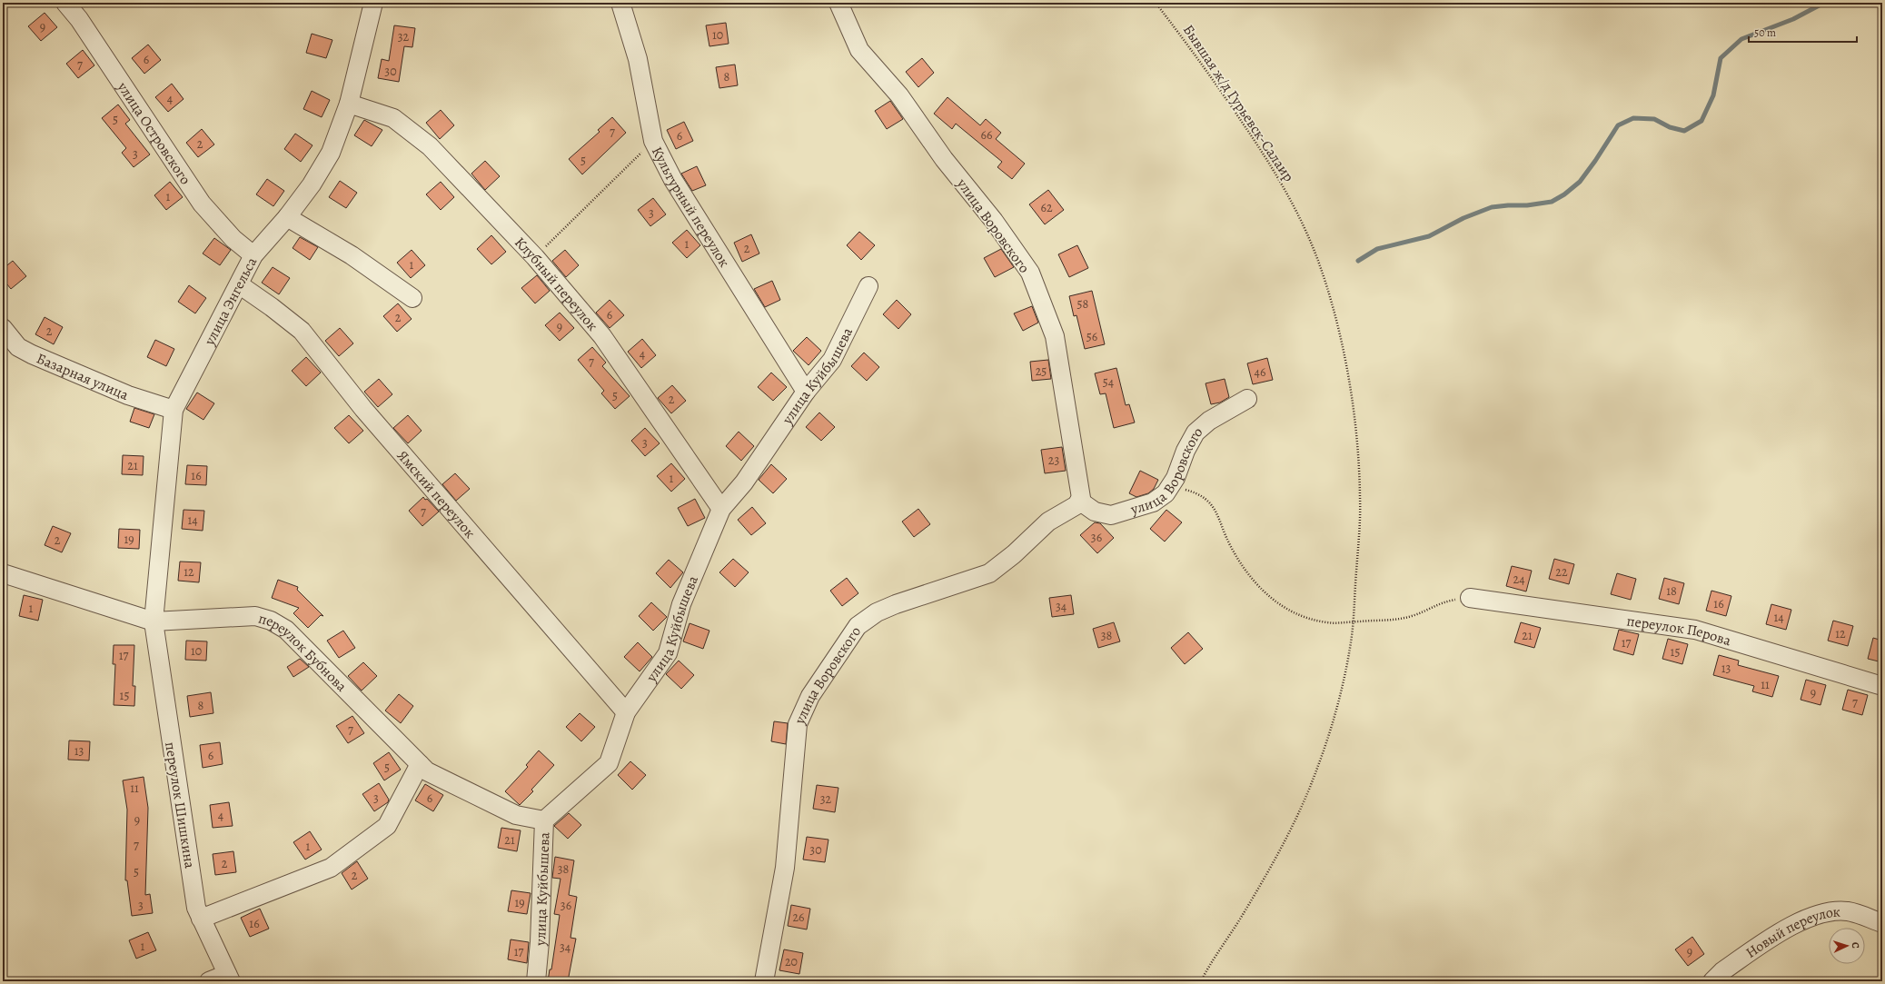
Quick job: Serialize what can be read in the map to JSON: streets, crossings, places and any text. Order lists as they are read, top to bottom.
{
  "streets": {
    "street": [
      "улица Островского",
      "Культурный переулок",
      "улица Воровского",
      "Клубный переулок",
      "улица Энгельса",
      "улица Куйбышева",
      "Базарная улица",
      "Ямский переулок",
      "переулок Перова",
      "переулок Бубнова",
      "переулок Шишкина",
      "Новый переулок"
    ],
    "path": ["Бывшая ж/д Гурьевск-Салаир"]
  },
  "crossings": [
    ["улица Островского", "улица Энгельса"],
    ["Культурный переулок", "улица Куйбышева"],
    ["Клубный переулок", "улица Энгельса"],
    ["Клубный переулок", "улица Куйбышева"],
    ["улица Энгельса", "Базарная улица"],
    ["улица Энгельса", "Ямский переулок"],
    ["улица Энгельса", "переулок Бубнова"],
    ["улица Энгельса", "переулок Шишкина"],
    ["улица Куйбышева", "Ямский переулок"],
    ["улица Куйбышева", "переулок Бубнова"],
    ["переулок Бубнова", "переулок Шишкина"]
  ],
  "house_numbers": [
    "9",
    "10",
    "32",
    "6",
    "7",
    "30",
    "8",
    "4",
    "5",
    "7",
    "66",
    "6",
    "2",
    "3",
    "5",
    "1",
    "62",
    "3",
    "1",
    "2",
    "1",
    "58",
    "6",
    "2",
    "9",
    "2",
    "56",
    "4",
    "7",
    "25",
    "46",
    "54",
    "5",
    "2",
    "3",
    "23",
    "21",
    "16",
    "1",
    "7",
    "14",
    "36",
    "19",
    "2",
    "12",
    "22",
    "24",
    "18",
    "16",
    "34",
    "1",
    "14",
    "12",
    "38",
    "21",
    "17",
    "10",
    "15",
    "17",
    "13",
    "11",
    "9",
    "15",
    "7",
    "8",
    "7",
    "13",
    "6",
    "5",
    "11",
    "3",
    "6",
    "32",
    "4",
    "9",
    "21",
    "7",
    "1",
    "30",
    "2",
    "38",
    "5",
    "2",
    "19",
    "3",
    "36",
    "26",
    "16",
    "1",
    "34",
    "17",
    "9",
    "20"
  ],
  "scale_bar": "50 m",
  "north": "right"
}
